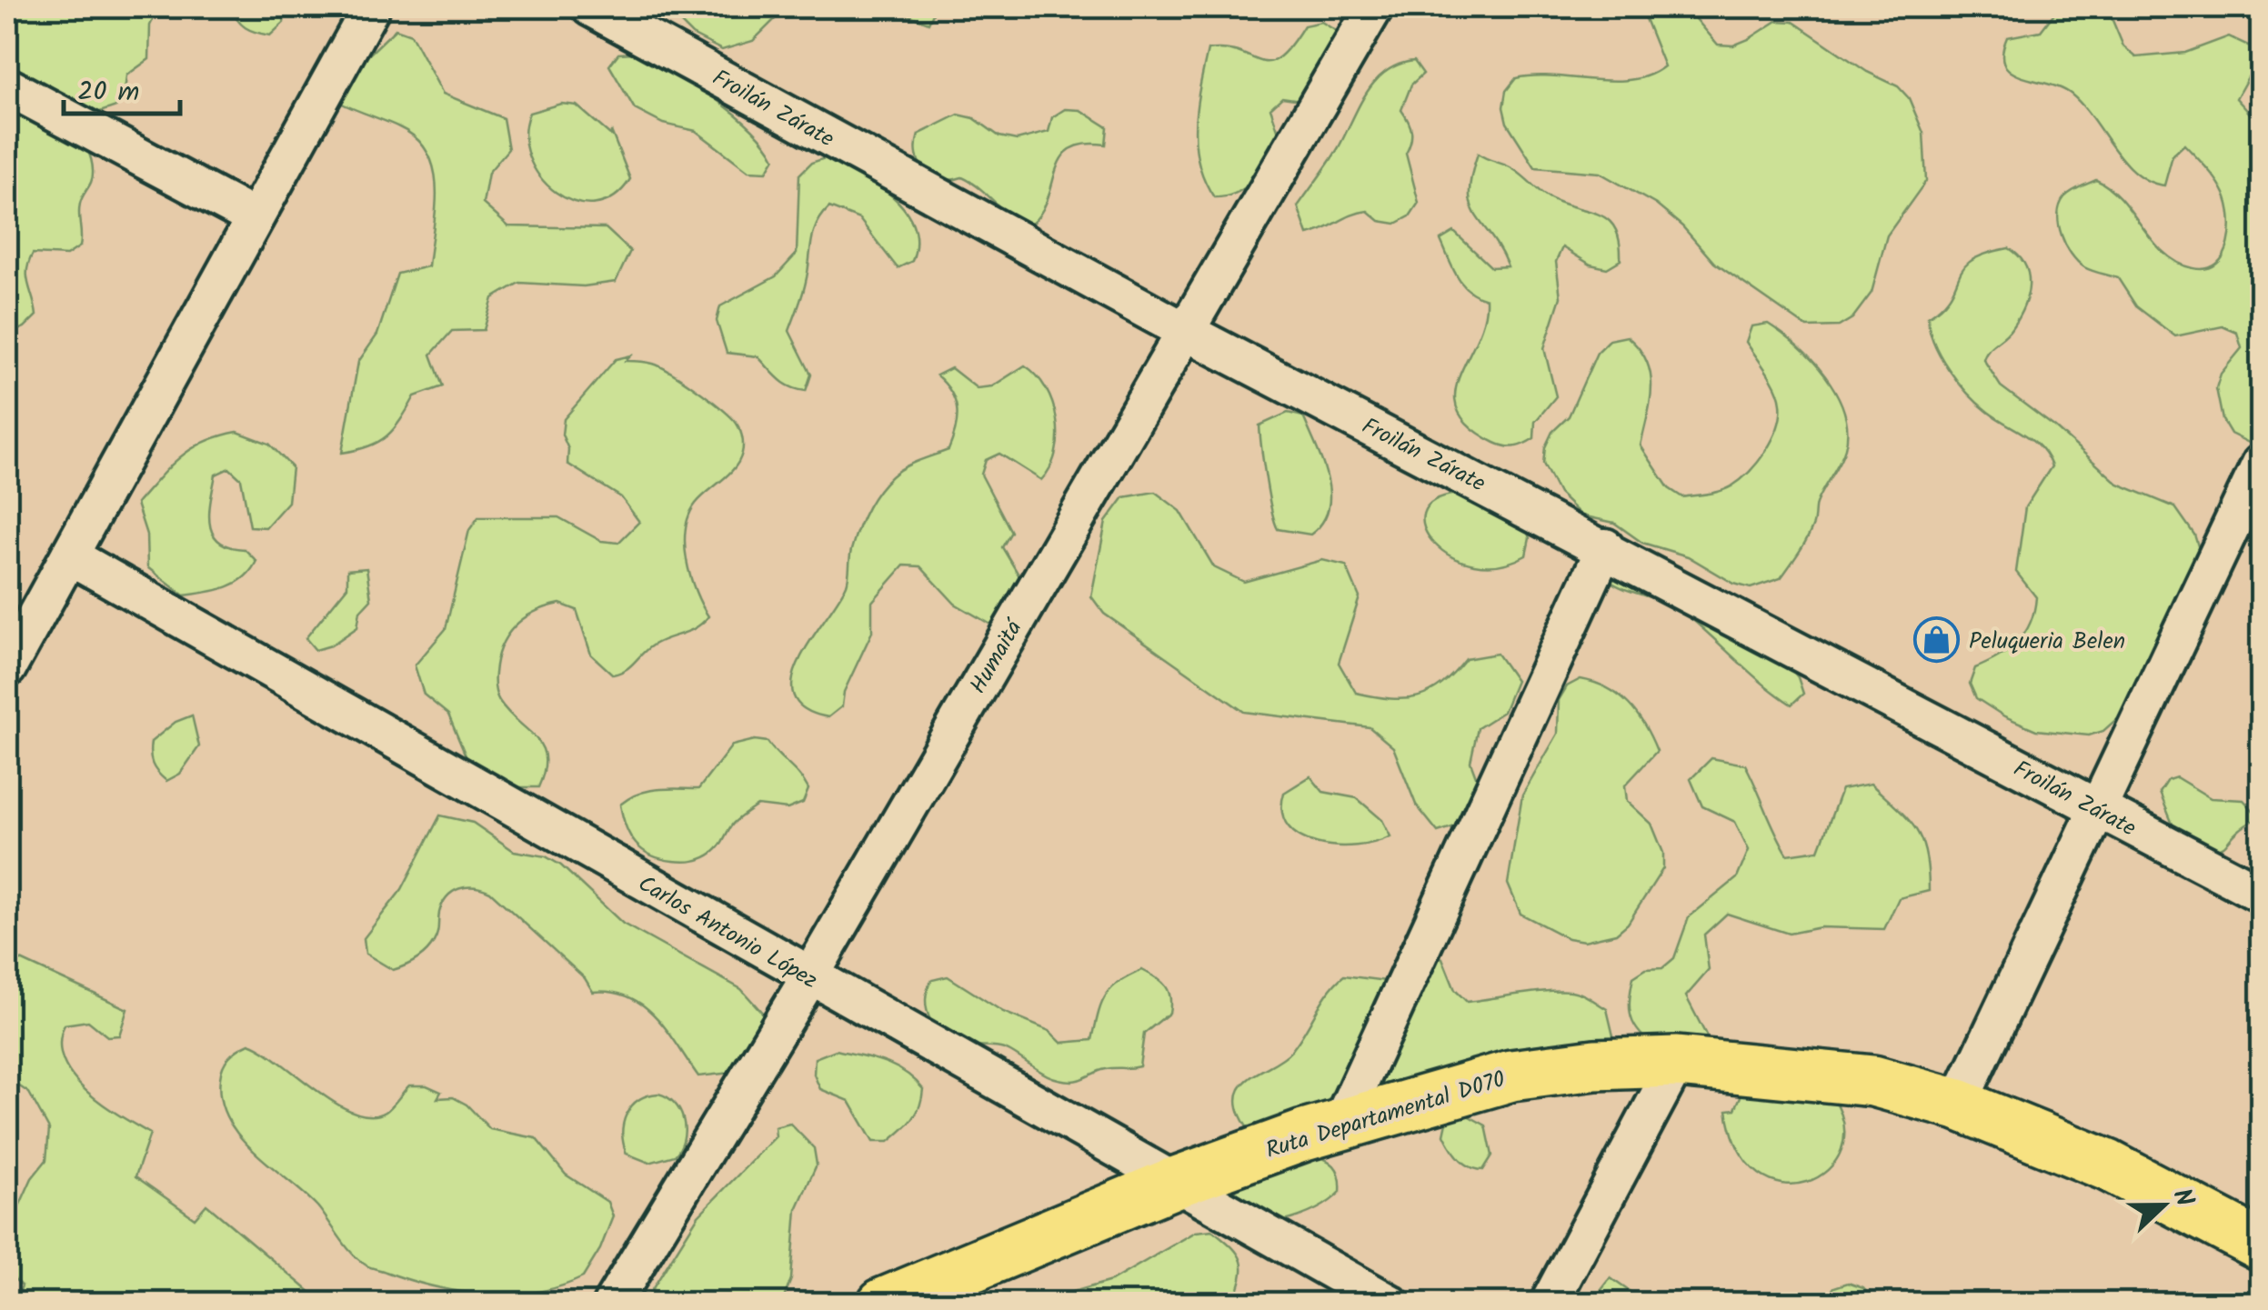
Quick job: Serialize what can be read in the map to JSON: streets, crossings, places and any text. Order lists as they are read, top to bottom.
{
  "streets": {
    "main road": ["Ruta Departamental D070"],
    "street": ["Froilán Zárate", "Humaitá", "Carlos Antonio López"]
  },
  "crossings": [
    ["Froilán Zárate", "Humaitá"],
    ["Humaitá", "Carlos Antonio López"],
    ["Carlos Antonio López", "Ruta Departamental D070"]
  ],
  "places": {
    "shop": ["Peluqueria Belen"]
  },
  "scale_bar": "20 m",
  "north": "right"
}
